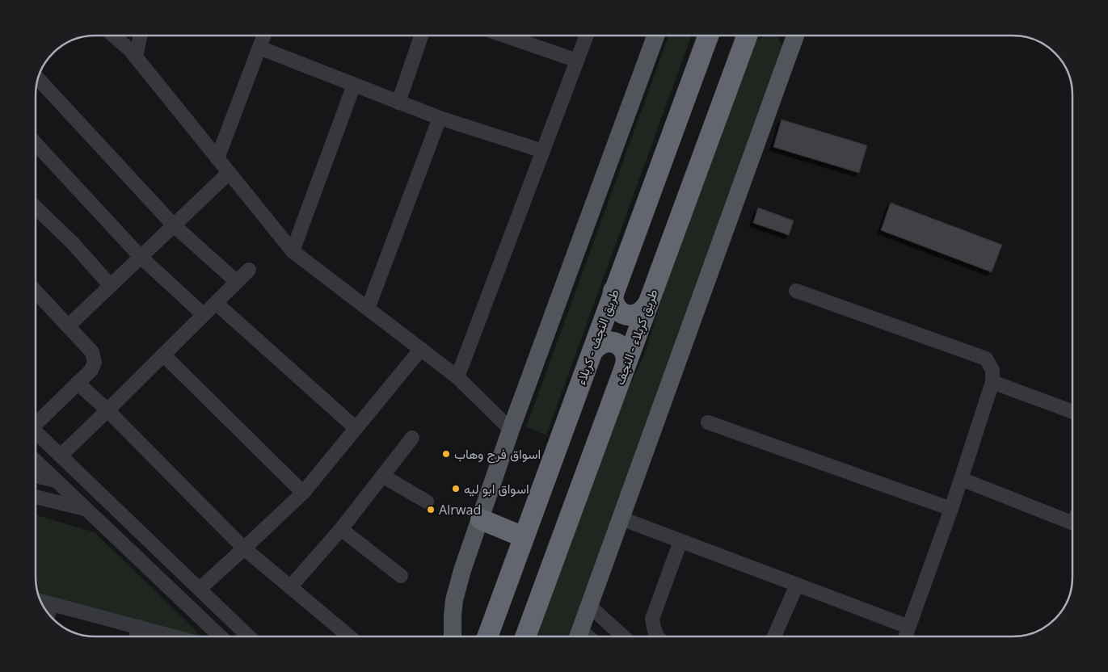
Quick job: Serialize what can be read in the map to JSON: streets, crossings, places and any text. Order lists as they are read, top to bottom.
{
  "streets": {
    "highway": ["طريق النجف - كربلاء", "طريق كربلاء - النجف"]
  },
  "places": ["اسواق فرج وهاب", "اسواق ابو ليه", "Alrwad"]
}
